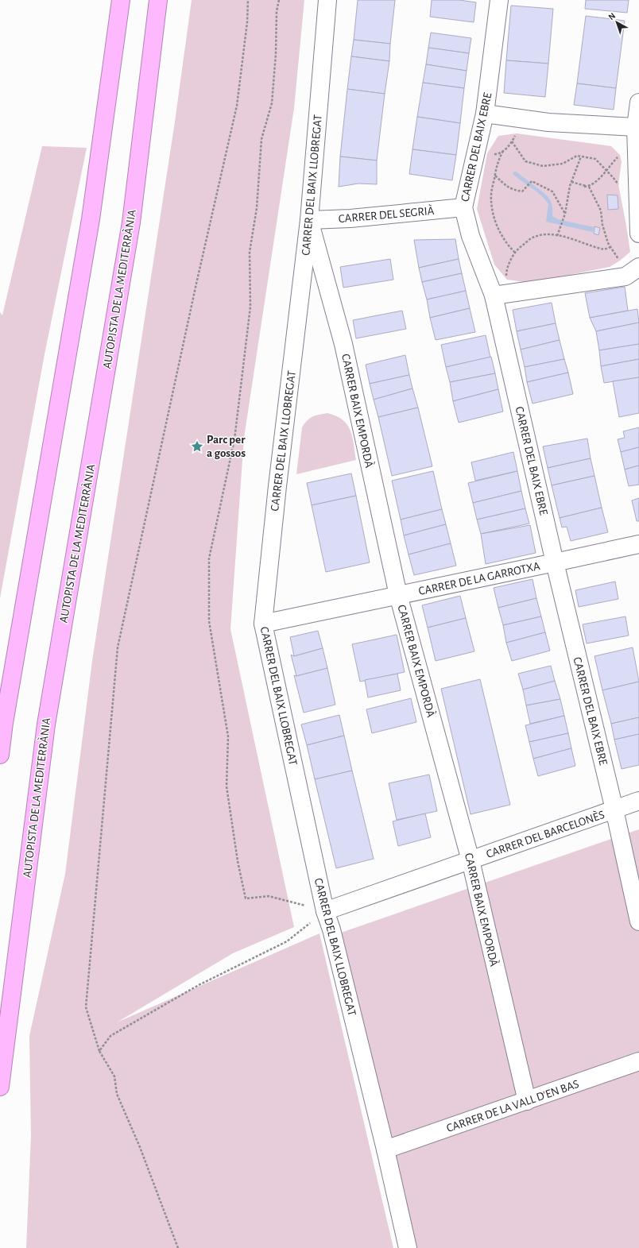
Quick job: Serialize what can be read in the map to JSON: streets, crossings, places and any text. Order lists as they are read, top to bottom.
{
  "streets": {
    "highway": ["AUTOPISTA DE LA MEDITERRÀNIA"],
    "street": [
      "CARRER DEL BAIX EBRE",
      "CARRER DEL BAIX LLOBREGAT",
      "CARRER DEL SEGRIÀ",
      "CARRER BAIX EMPORDÀ",
      "CARRER DE LA GARROTXA",
      "CARRER DEL BARCELONÈS",
      "CARRER DE LA VALL D'EN BAS"
    ]
  },
  "crossings": [
    ["CARRER DEL BAIX EBRE", "CARRER DEL SEGRIÀ"],
    ["CARRER DEL BAIX EBRE", "CARRER DE LA GARROTXA"],
    ["CARRER DEL BAIX EBRE", "CARRER DEL BARCELONÈS"],
    ["CARRER DEL BAIX LLOBREGAT", "CARRER DEL SEGRIÀ"],
    ["CARRER DEL BAIX LLOBREGAT", "CARRER BAIX EMPORDÀ"],
    ["CARRER DEL BAIX LLOBREGAT", "CARRER DE LA GARROTXA"],
    ["CARRER DEL BAIX LLOBREGAT", "CARRER DEL BARCELONÈS"],
    ["CARRER DEL BAIX LLOBREGAT", "CARRER DE LA VALL D'EN BAS"],
    ["CARRER DEL SEGRIÀ", "CARRER BAIX EMPORDÀ"],
    ["CARRER BAIX EMPORDÀ", "CARRER DE LA GARROTXA"],
    ["CARRER BAIX EMPORDÀ", "CARRER DEL BARCELONÈS"],
    ["CARRER BAIX EMPORDÀ", "CARRER DE LA VALL D'EN BAS"]
  ],
  "places": {
    "place": ["Parc per a gossos"]
  },
  "north": "top left"
}
